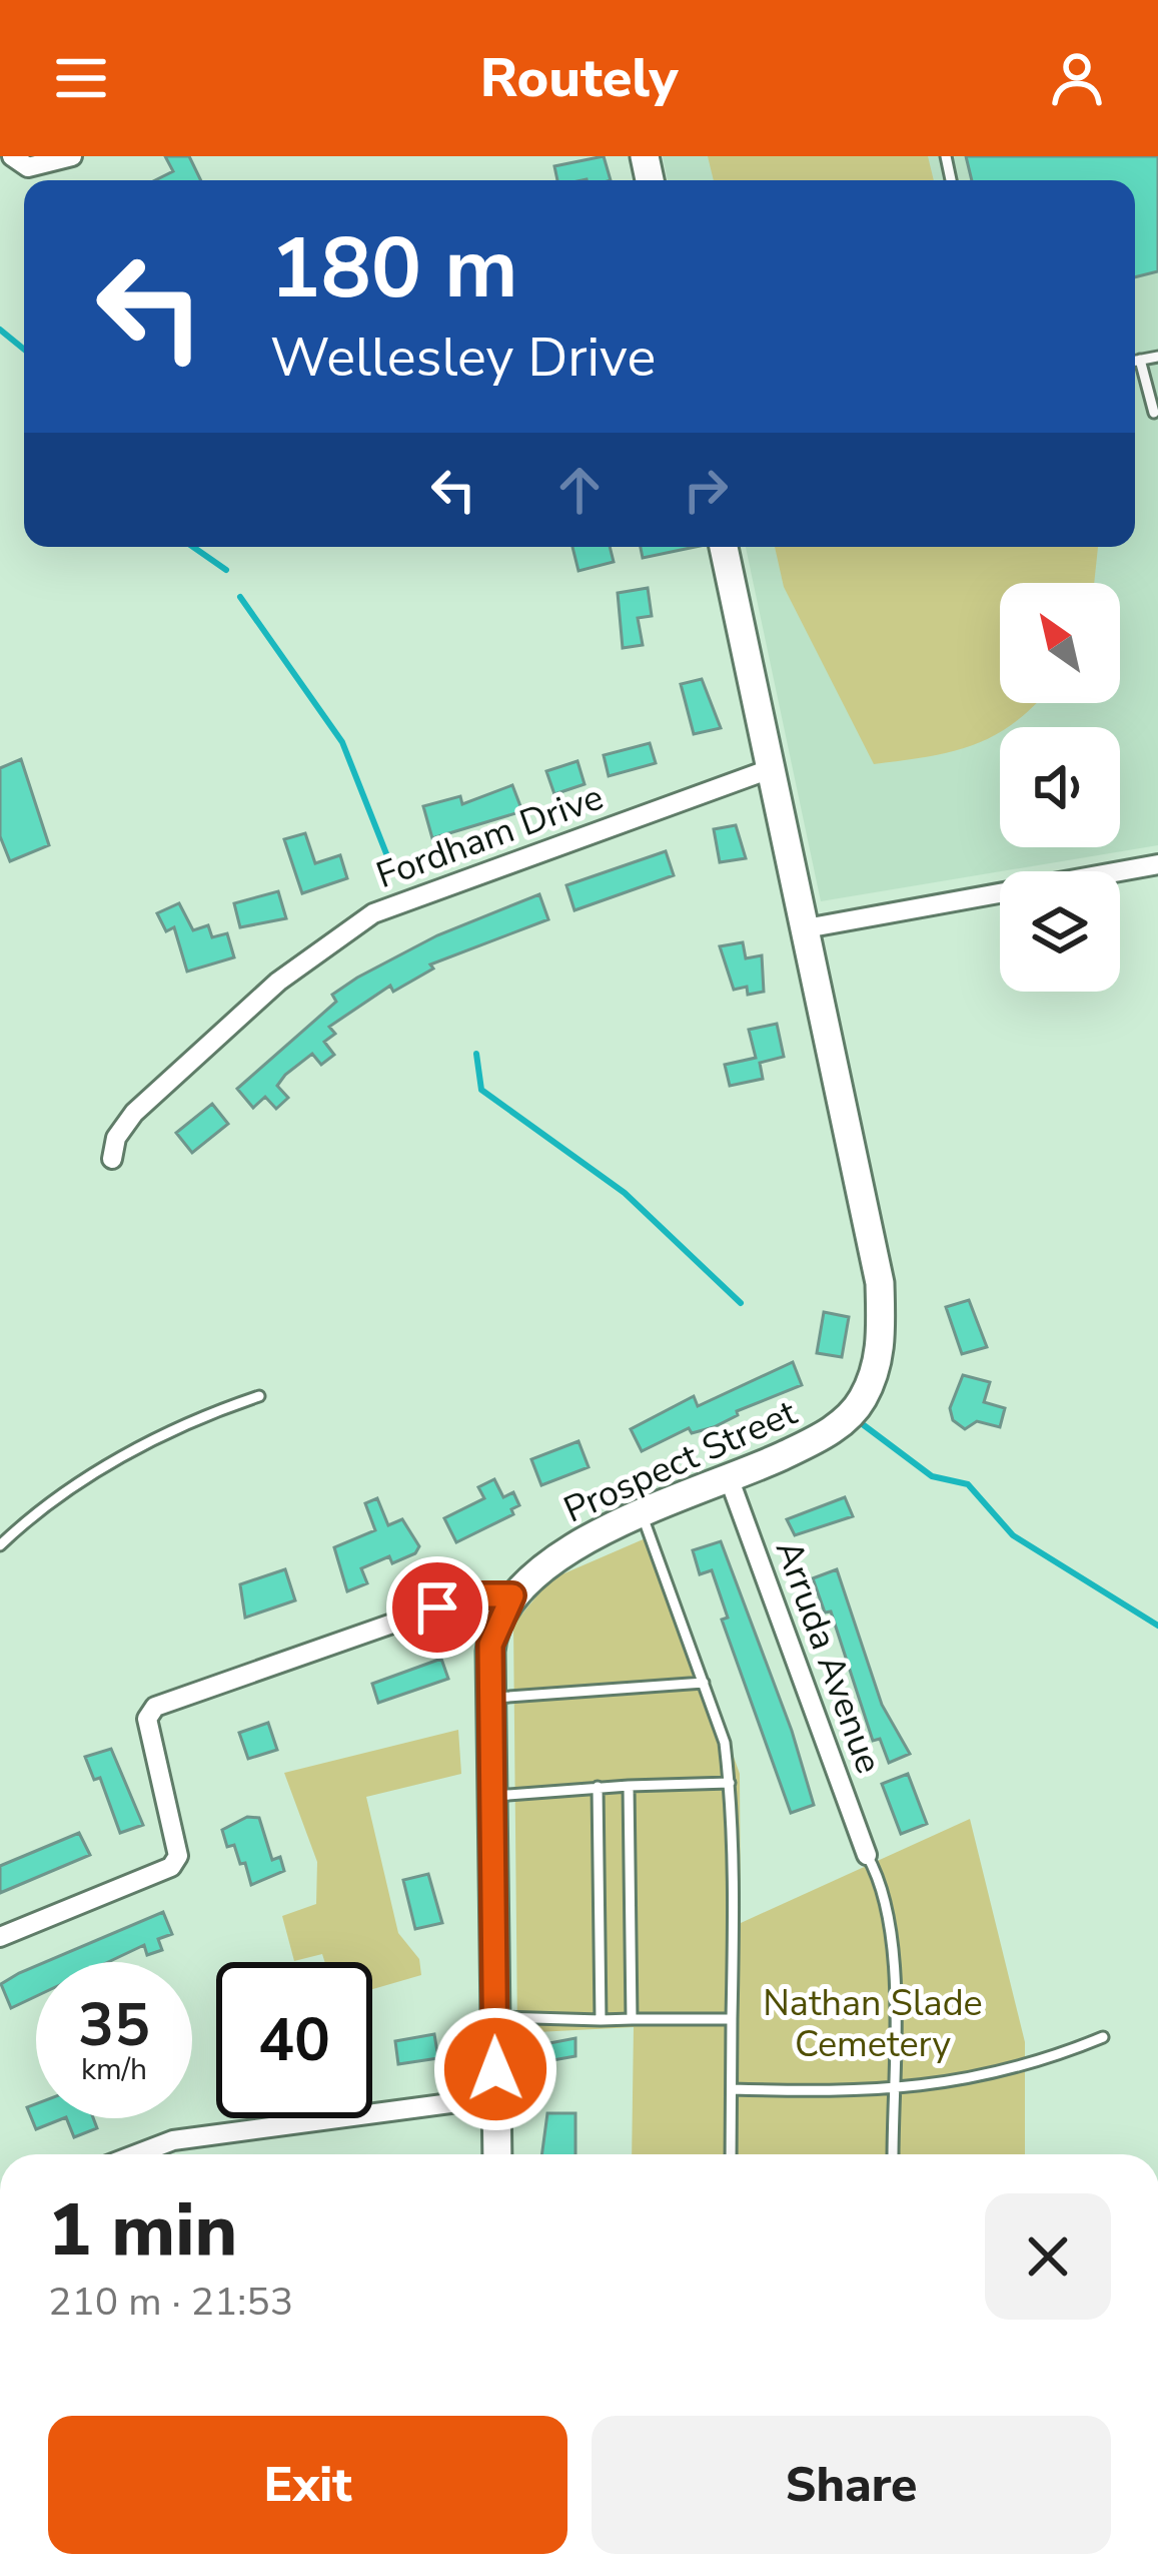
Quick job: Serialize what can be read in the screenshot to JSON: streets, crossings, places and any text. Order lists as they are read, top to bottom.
{
  "streets": {
    "street": ["Fordham Drive", "Prospect Street", "Arruda Avenue"]
  },
  "crossings": [
    ["Fordham Drive", "Prospect Street"],
    ["Prospect Street", "Arruda Avenue"]
  ],
  "parks": ["Nathan Slade Cemetery"],
  "north": "top left",
  "page": {
    "header": "Routely",
    "turn": ["180 m", "Wellesley Drive"],
    "speed": "35 km/h",
    "limit": "40",
    "heading": ["1 min", "210 m · 21:53"],
    "buttons": ["Exit", "Share"]
  }
}
